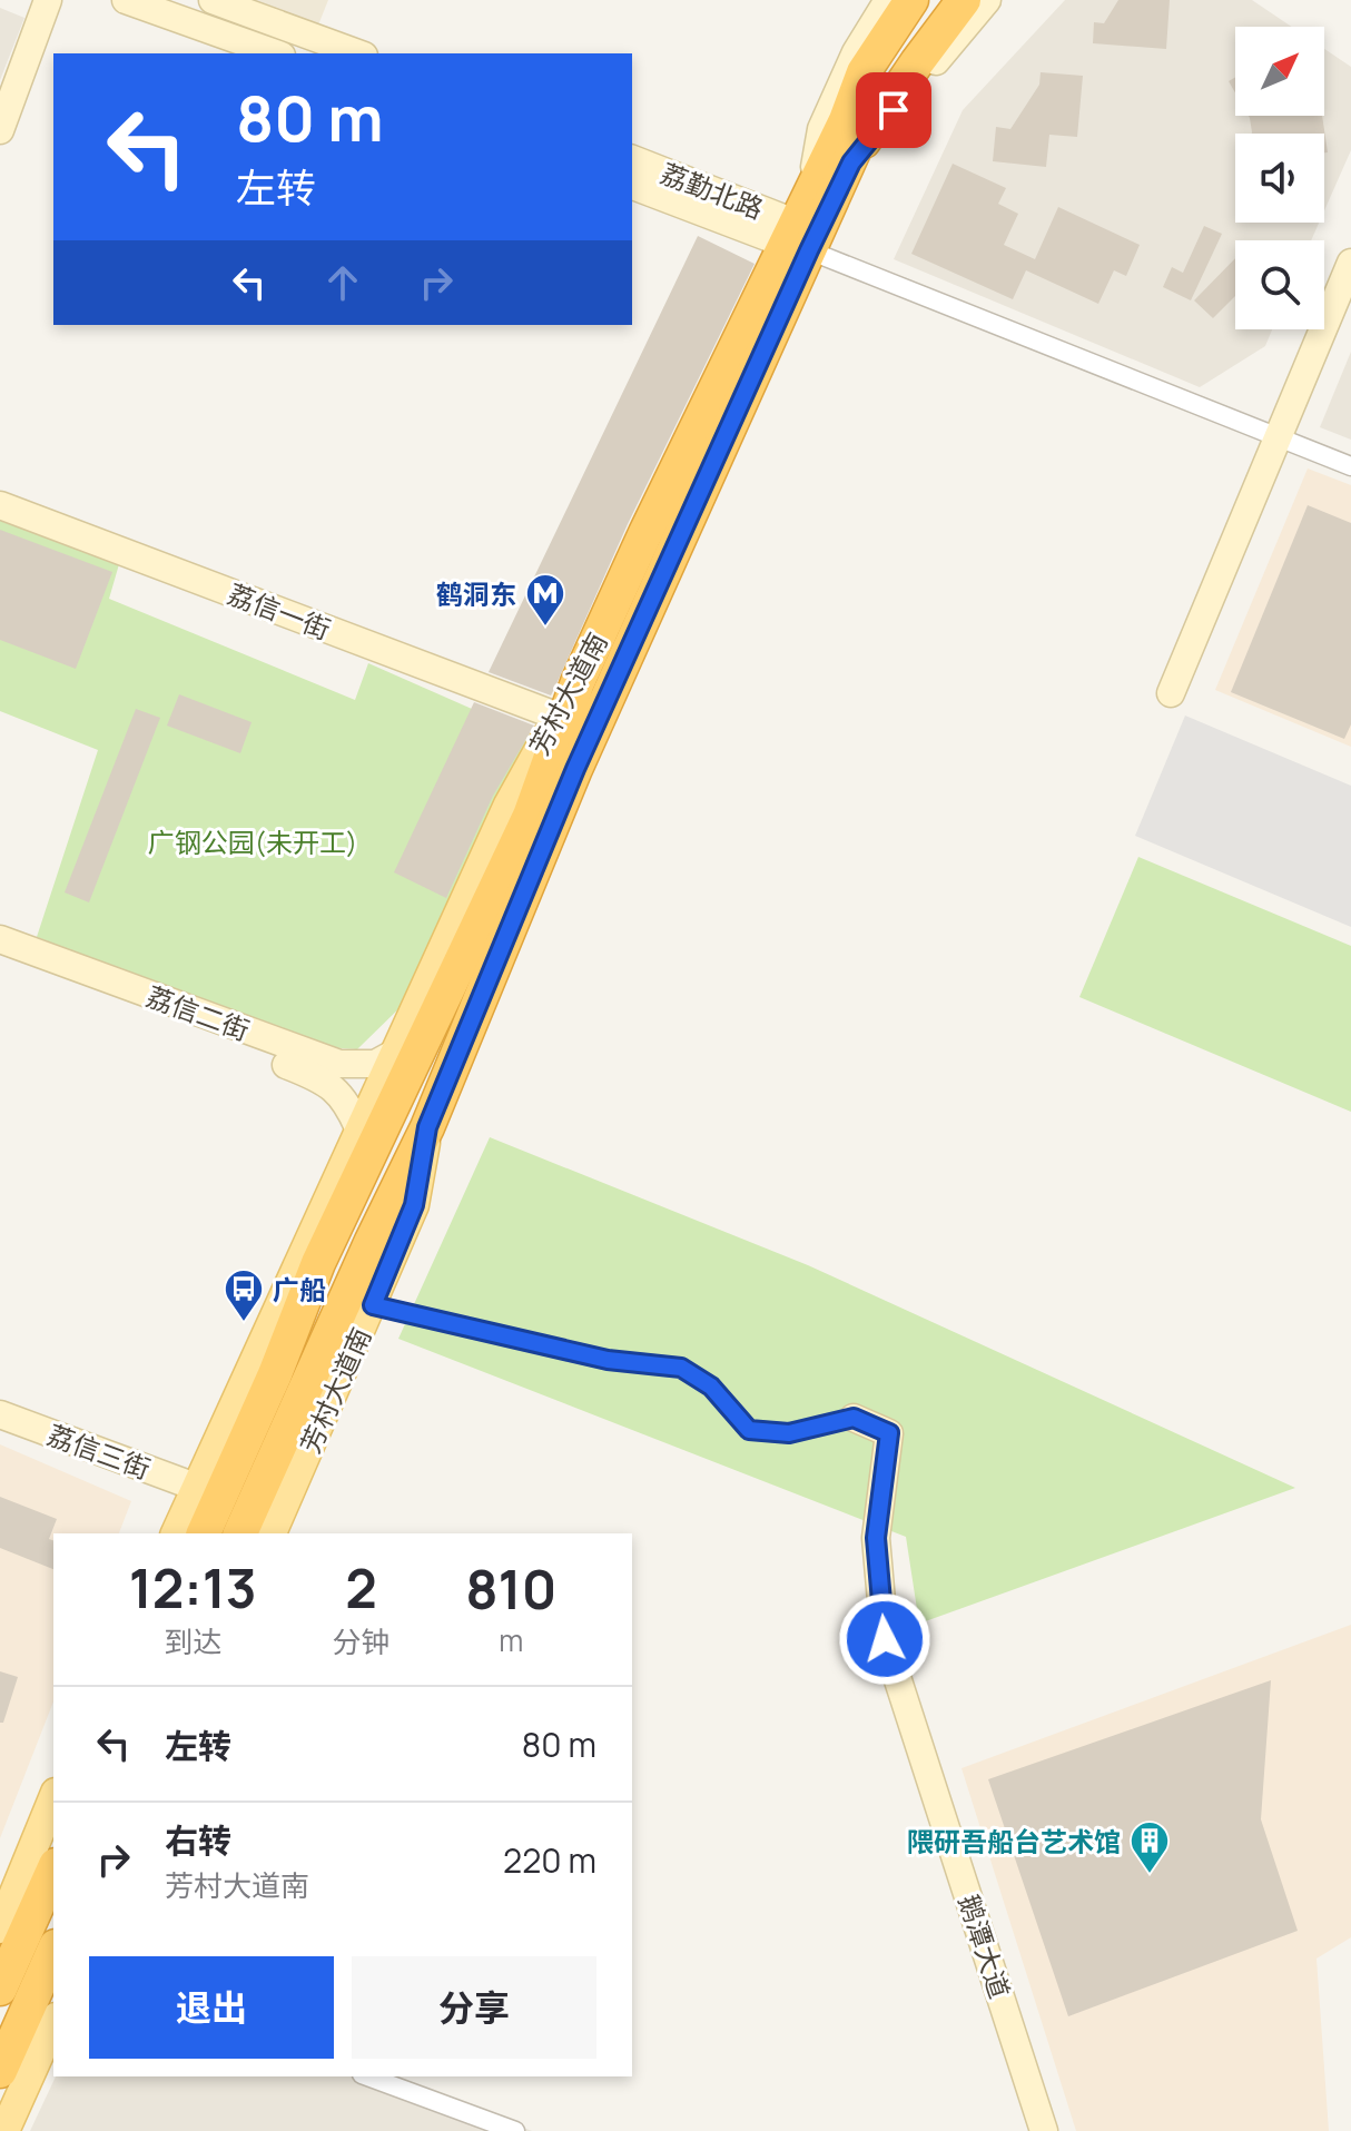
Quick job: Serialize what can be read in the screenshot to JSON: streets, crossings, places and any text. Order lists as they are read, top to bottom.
{
  "streets": {
    "highway": ["芳村大道南"],
    "street": [
      "荔勤北路",
      "荔信一街",
      "荔信二街",
      "荔信三街",
      "鹅潭大道"
    ]
  },
  "crossings": [
    ["荔勤北路", "芳村大道南"],
    ["荔信一街", "芳村大道南"],
    ["芳村大道南", "荔信二街"],
    ["芳村大道南", "荔信三街"]
  ],
  "parks": ["广钢公园(未开工)"],
  "places": {
    "metro station": ["鹤洞东"],
    "bus stop": ["广船"],
    "building": ["隈研吾船台艺术馆"]
  },
  "north": "top right",
  "page": {
    "turn": ["80 m", "左转"],
    "eta": [
      "12:13",
      "到达",
      "2",
      "分钟",
      "810",
      "m"
    ],
    "list": [
      {
        "name": "左转",
        "value": "80 m"
      },
      {
        "name": "右转",
        "note": "芳村大道南",
        "value": "220 m"
      }
    ],
    "buttons": ["退出", "分享"]
  }
}
